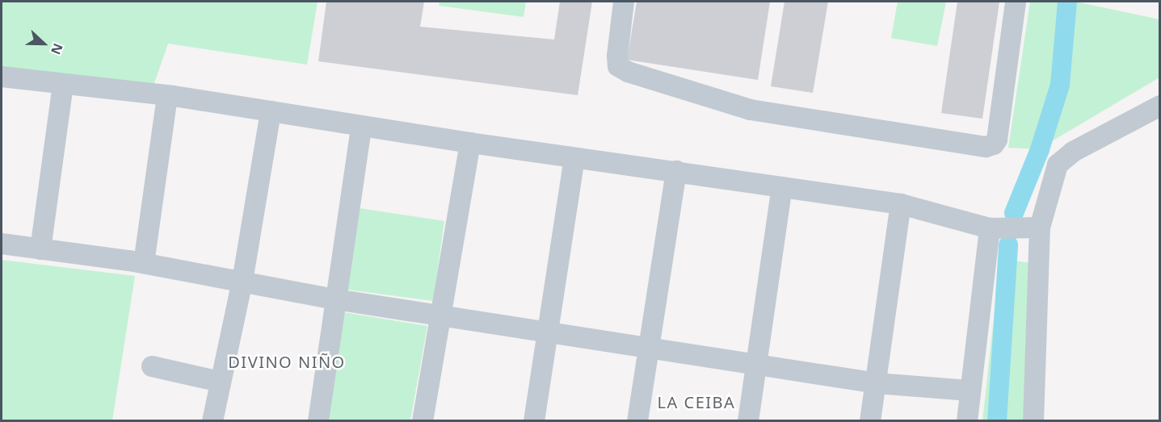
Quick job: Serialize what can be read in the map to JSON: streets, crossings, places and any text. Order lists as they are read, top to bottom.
{
  "districts": ["DIVINO NIÑO", "LA CEIBA"],
  "north": "right"
}
